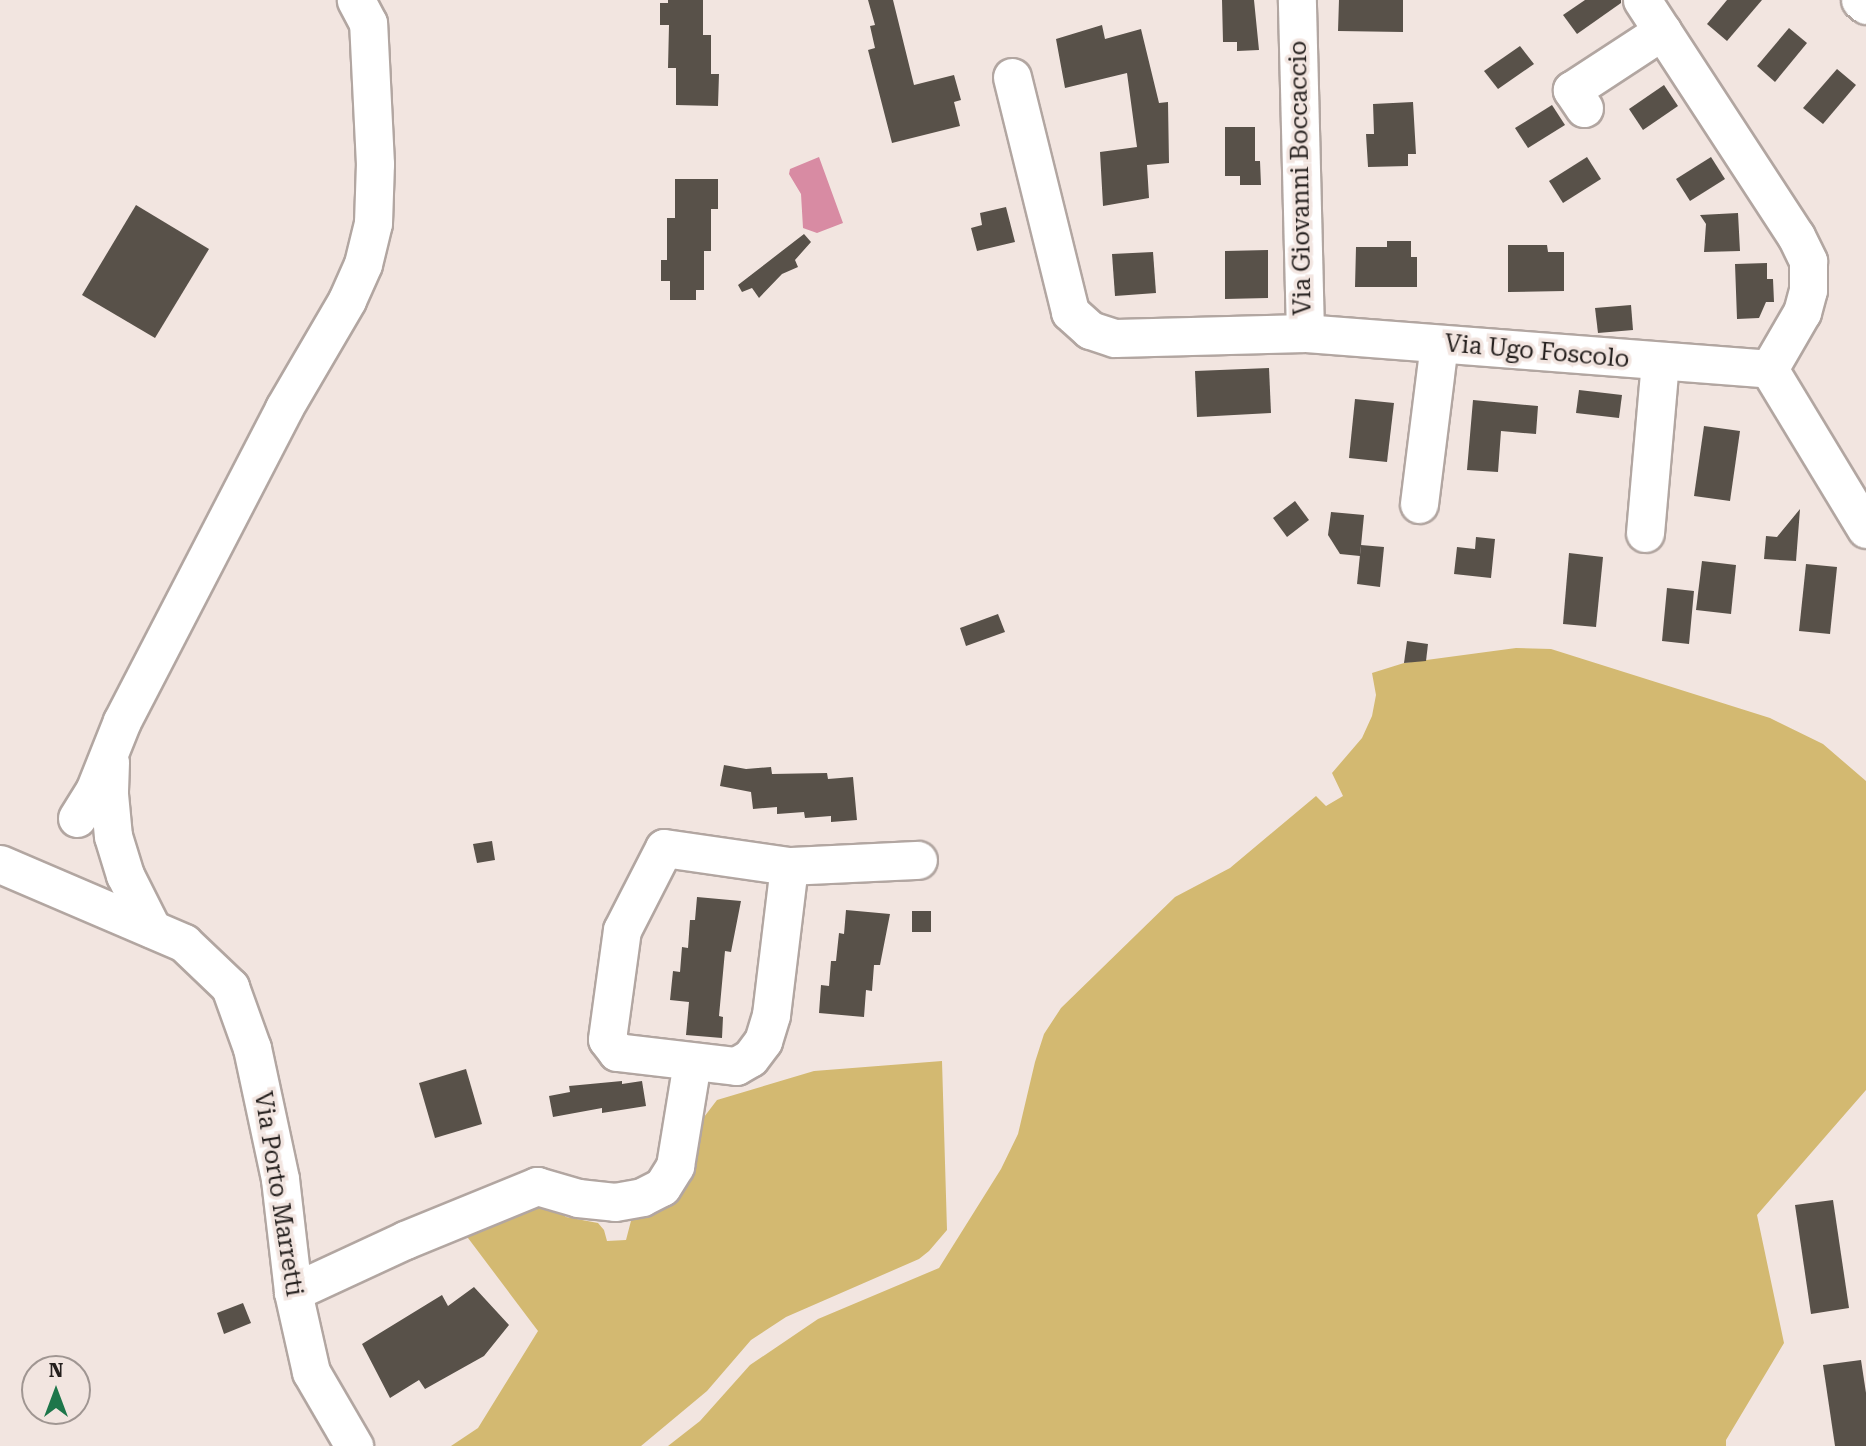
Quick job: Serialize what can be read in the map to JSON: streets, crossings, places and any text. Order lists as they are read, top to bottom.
{
  "streets": {
    "street": ["Via Giovanni Boccaccio", "Via Ugo Foscolo", "Via Porto Marretti"]
  },
  "crossings": [
    ["Via Giovanni Boccaccio", "Via Ugo Foscolo"]
  ],
  "north": "top"
}
